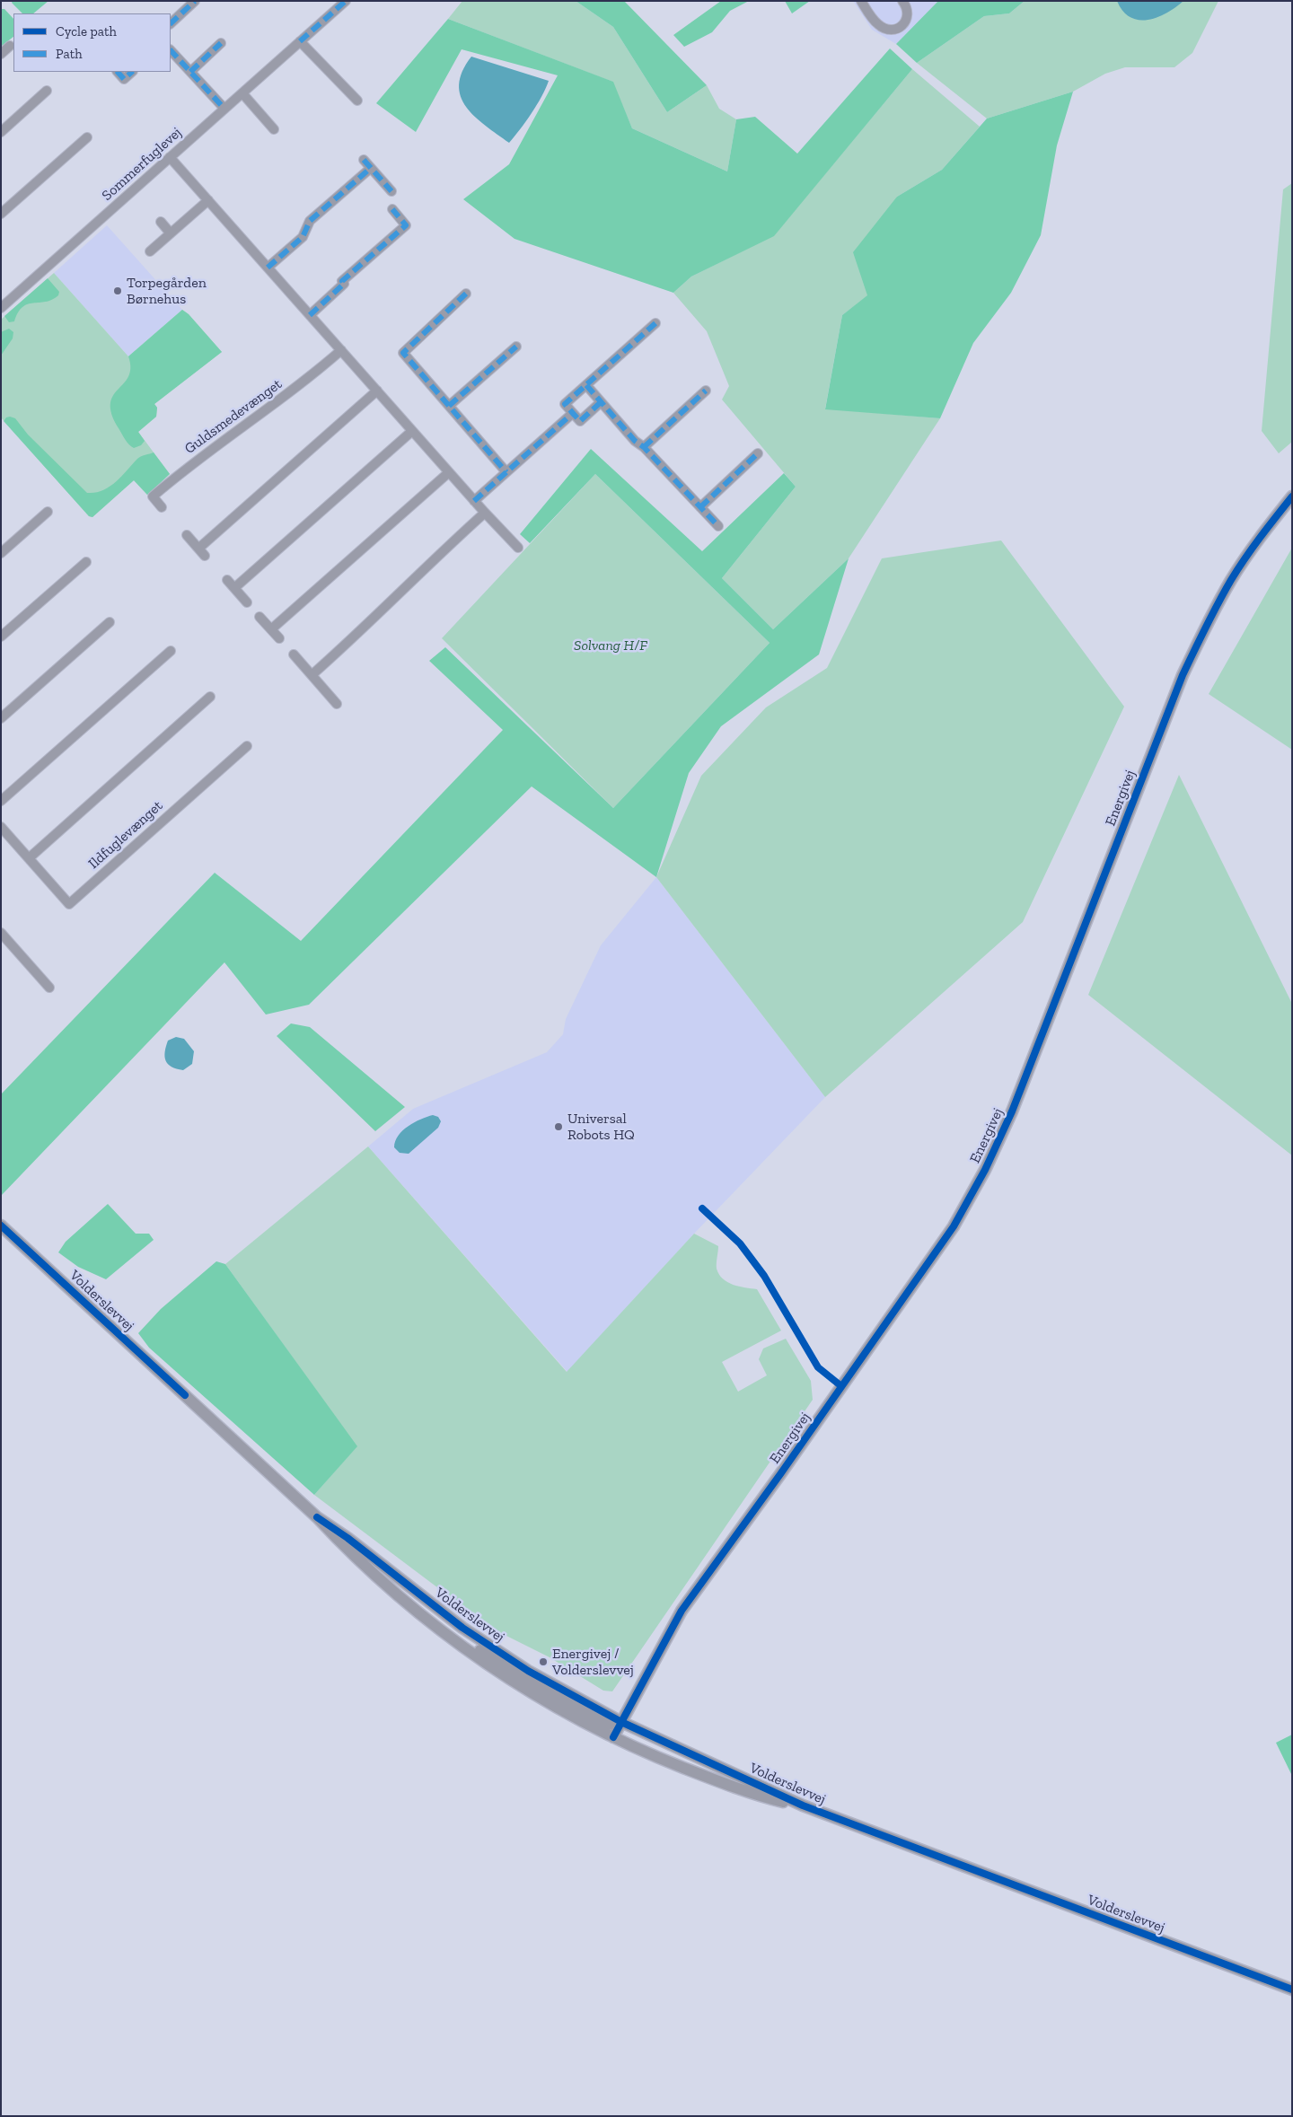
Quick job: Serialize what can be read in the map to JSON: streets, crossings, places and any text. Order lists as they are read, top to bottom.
{
  "streets": {
    "street": [
      "Sommerfuglevej",
      "Guldsmedevænget",
      "Energivej",
      "Ildfuglevænget",
      "Volderslevvej"
    ]
  },
  "crossings": [
    ["Energivej", "Volderslevvej"]
  ],
  "parks": ["Solvang H/F"],
  "places": ["Torpegården Børnehus", "Universal Robots HQ", "Energivej / Volderslevvej"],
  "legend": ["Cycle path", "Path"]
}
